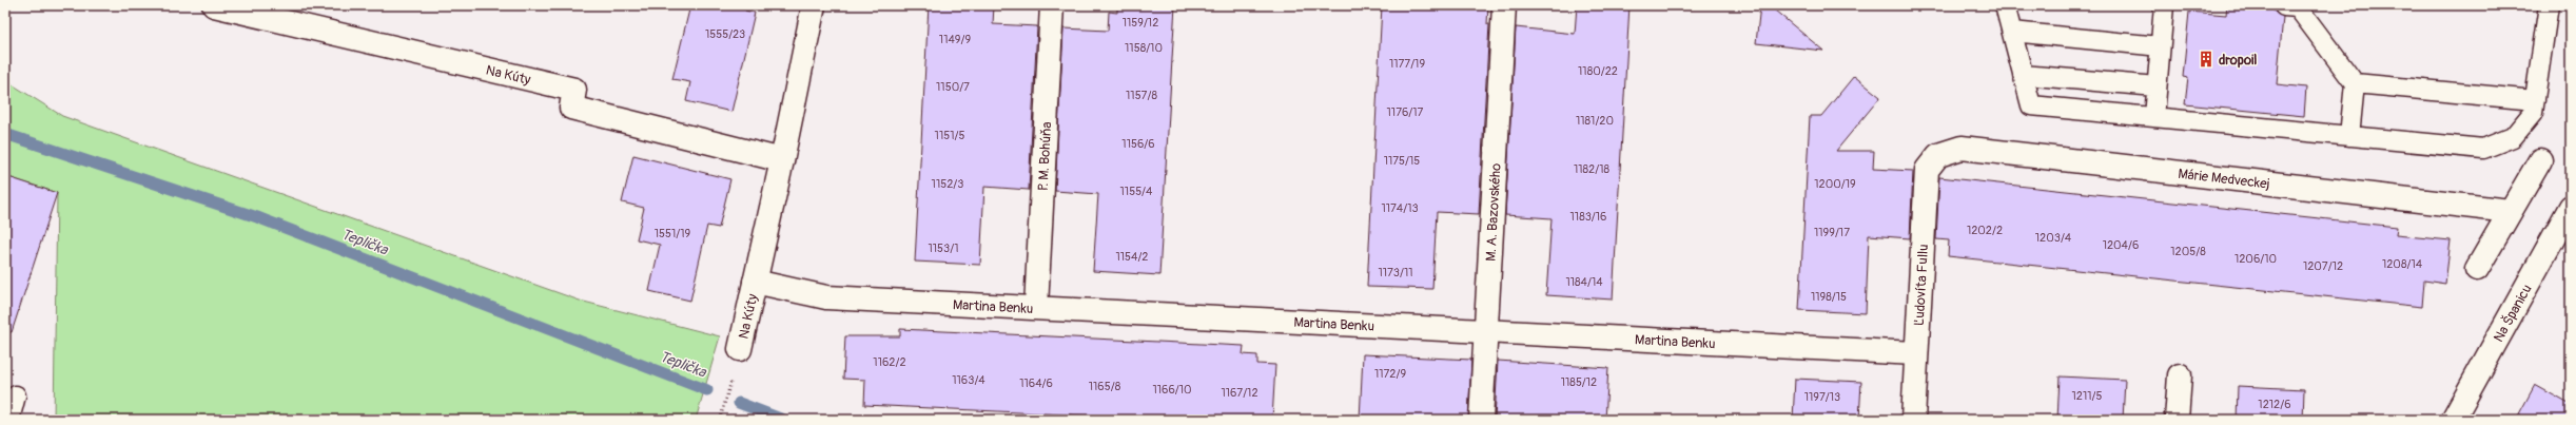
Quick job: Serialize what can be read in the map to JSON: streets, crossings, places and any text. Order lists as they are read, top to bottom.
{
  "streets": {
    "street": [
      "Na Kúty",
      "P. M. Bohúňa",
      "Márie Medveckej",
      "M. A. Bazovského",
      "Ľudovíta Fullu",
      "Martina Benku",
      "Na Španicu"
    ]
  },
  "crossings": [
    ["Na Kúty", "Martina Benku"],
    ["P. M. Bohúňa", "Martina Benku"],
    ["Márie Medveckej", "Ľudovíta Fullu"],
    ["M. A. Bazovského", "Martina Benku"],
    ["Ľudovíta Fullu", "Martina Benku"]
  ],
  "water": ["Teplička"],
  "places": {
    "building": ["dropoil"]
  },
  "house_numbers": [
    "1159/12",
    "1555/23",
    "1149/9",
    "1158/10",
    "1177/19",
    "1180/22",
    "1150/7",
    "1157/8",
    "1176/17",
    "1181/20",
    "1151/5",
    "1156/6",
    "1175/15",
    "1182/18",
    "1152/3",
    "1200/19",
    "1155/4",
    "1174/13",
    "1183/16",
    "1202/2",
    "1199/17",
    "1551/19",
    "1203/4",
    "1204/6",
    "1153/1",
    "1205/8",
    "1154/2",
    "1206/10",
    "1208/14",
    "1207/12",
    "1173/11",
    "1184/14",
    "1198/15",
    "1162/2",
    "1172/9",
    "1163/4",
    "1185/12",
    "1164/6",
    "1165/8",
    "1166/10",
    "1167/12",
    "1211/5",
    "1197/13",
    "1212/6"
  ]
}
